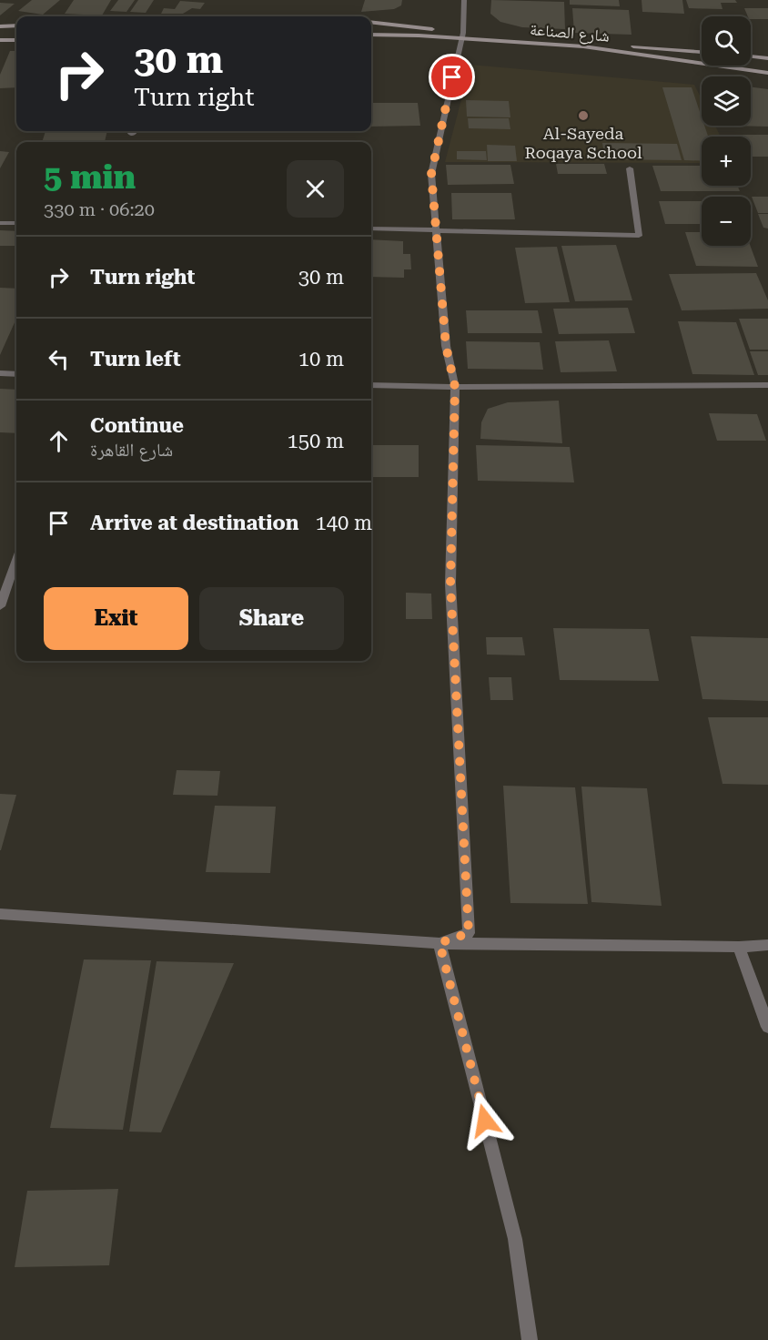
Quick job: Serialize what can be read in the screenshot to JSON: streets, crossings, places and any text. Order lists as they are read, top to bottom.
{
  "streets": {
    "main road": ["شارع الصناعة"]
  },
  "places": ["Al-Sayeda Roqaya School"],
  "page": {
    "map_buttons": ["+", "−"],
    "turn": ["30 m", "Turn right"],
    "heading": ["5 min", "330 m · 06:20"],
    "list": [
      {
        "name": "Turn right",
        "value": "30 m"
      },
      {
        "name": "Turn left",
        "value": "10 m"
      },
      {
        "name": "Continue",
        "note": "شارع القاهرة",
        "value": "150 m"
      },
      {
        "name": "Arrive at destination",
        "value": "140 m"
      }
    ],
    "buttons": ["Exit", "Share"]
  }
}
